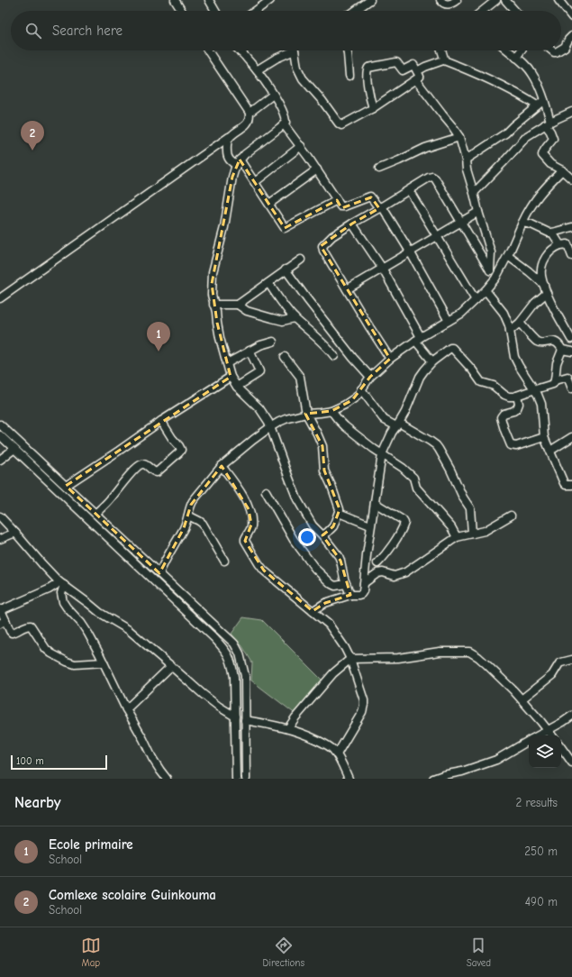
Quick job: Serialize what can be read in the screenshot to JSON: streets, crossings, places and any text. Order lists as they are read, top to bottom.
{
  "scale_bar": "100 m",
  "page": {
    "search": "Search here",
    "pins": ["2", "1"],
    "scale": "100 m",
    "heading": ["Nearby", "2 results"],
    "list": [
      {
        "mark": "1",
        "name": "Ecole primaire",
        "note": "School",
        "value": "250 m"
      },
      {
        "mark": "2",
        "name": "Comlexe scolaire Guinkouma",
        "note": "School",
        "value": "490 m"
      }
    ],
    "nav": ["Map", "Directions", "Saved"]
  }
}
